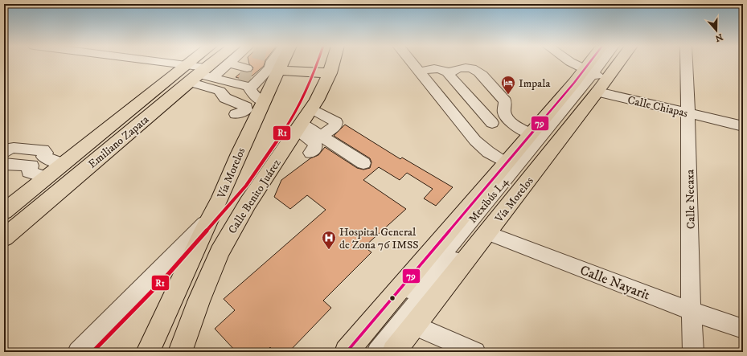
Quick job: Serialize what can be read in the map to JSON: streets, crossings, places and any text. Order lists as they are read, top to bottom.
{
  "streets": {
    "main road": ["Emiliano Zapata", "Vía Morelos", "Calle Benito Juárez"],
    "street": [
      "Calle Chiapas",
      "Calle Necaxa",
      "Mexibús L4",
      "Calle Nayarit"
    ]
  },
  "crossings": [
    ["Calle Chiapas", "Vía Morelos"],
    ["Calle Chiapas", "Calle Necaxa"],
    ["Calle Chiapas", "Mexibús L4"],
    ["Vía Morelos", "Mexibús L4"],
    ["Vía Morelos", "Calle Nayarit"],
    ["Calle Necaxa", "Calle Nayarit"]
  ],
  "places": {
    "hotel": ["Impala"],
    "hospital": ["Hospital General de Zona 76 IMSS"]
  },
  "lines": ["transit line R1", "transit line 79"],
  "north": "bottom"
}
